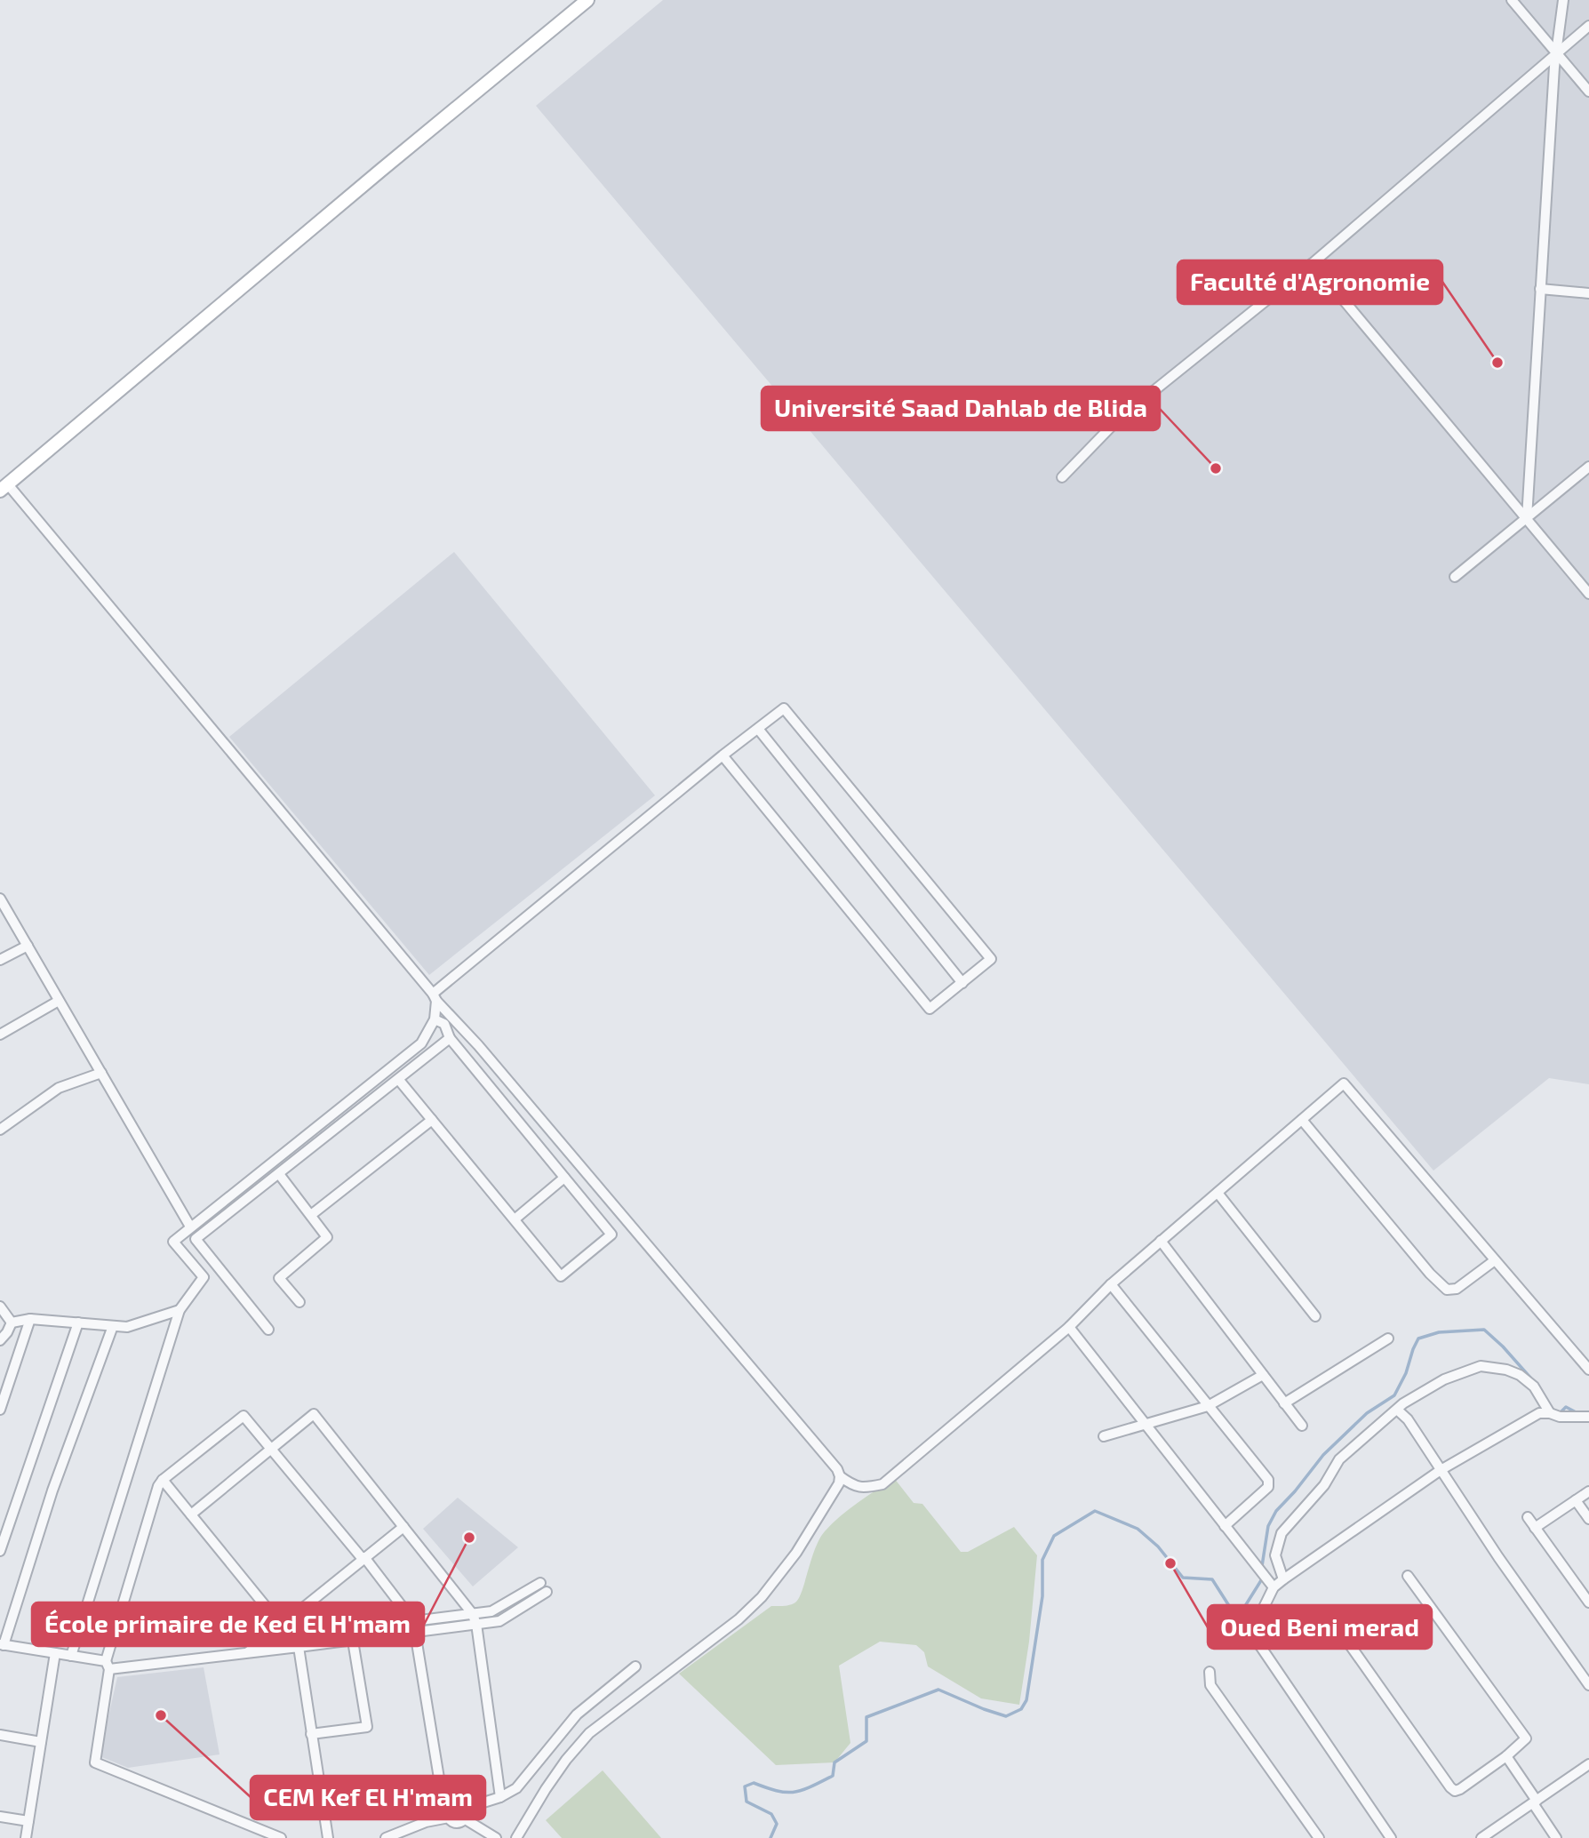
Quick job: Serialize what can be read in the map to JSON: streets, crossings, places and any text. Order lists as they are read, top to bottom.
{
  "places": [
    "Faculté d'Agronomie",
    "Université Saad Dahlab de Blida",
    "École primaire de Ked El H'mam",
    "Oued Beni merad",
    "CEM Kef El H'mam"
  ]
}
